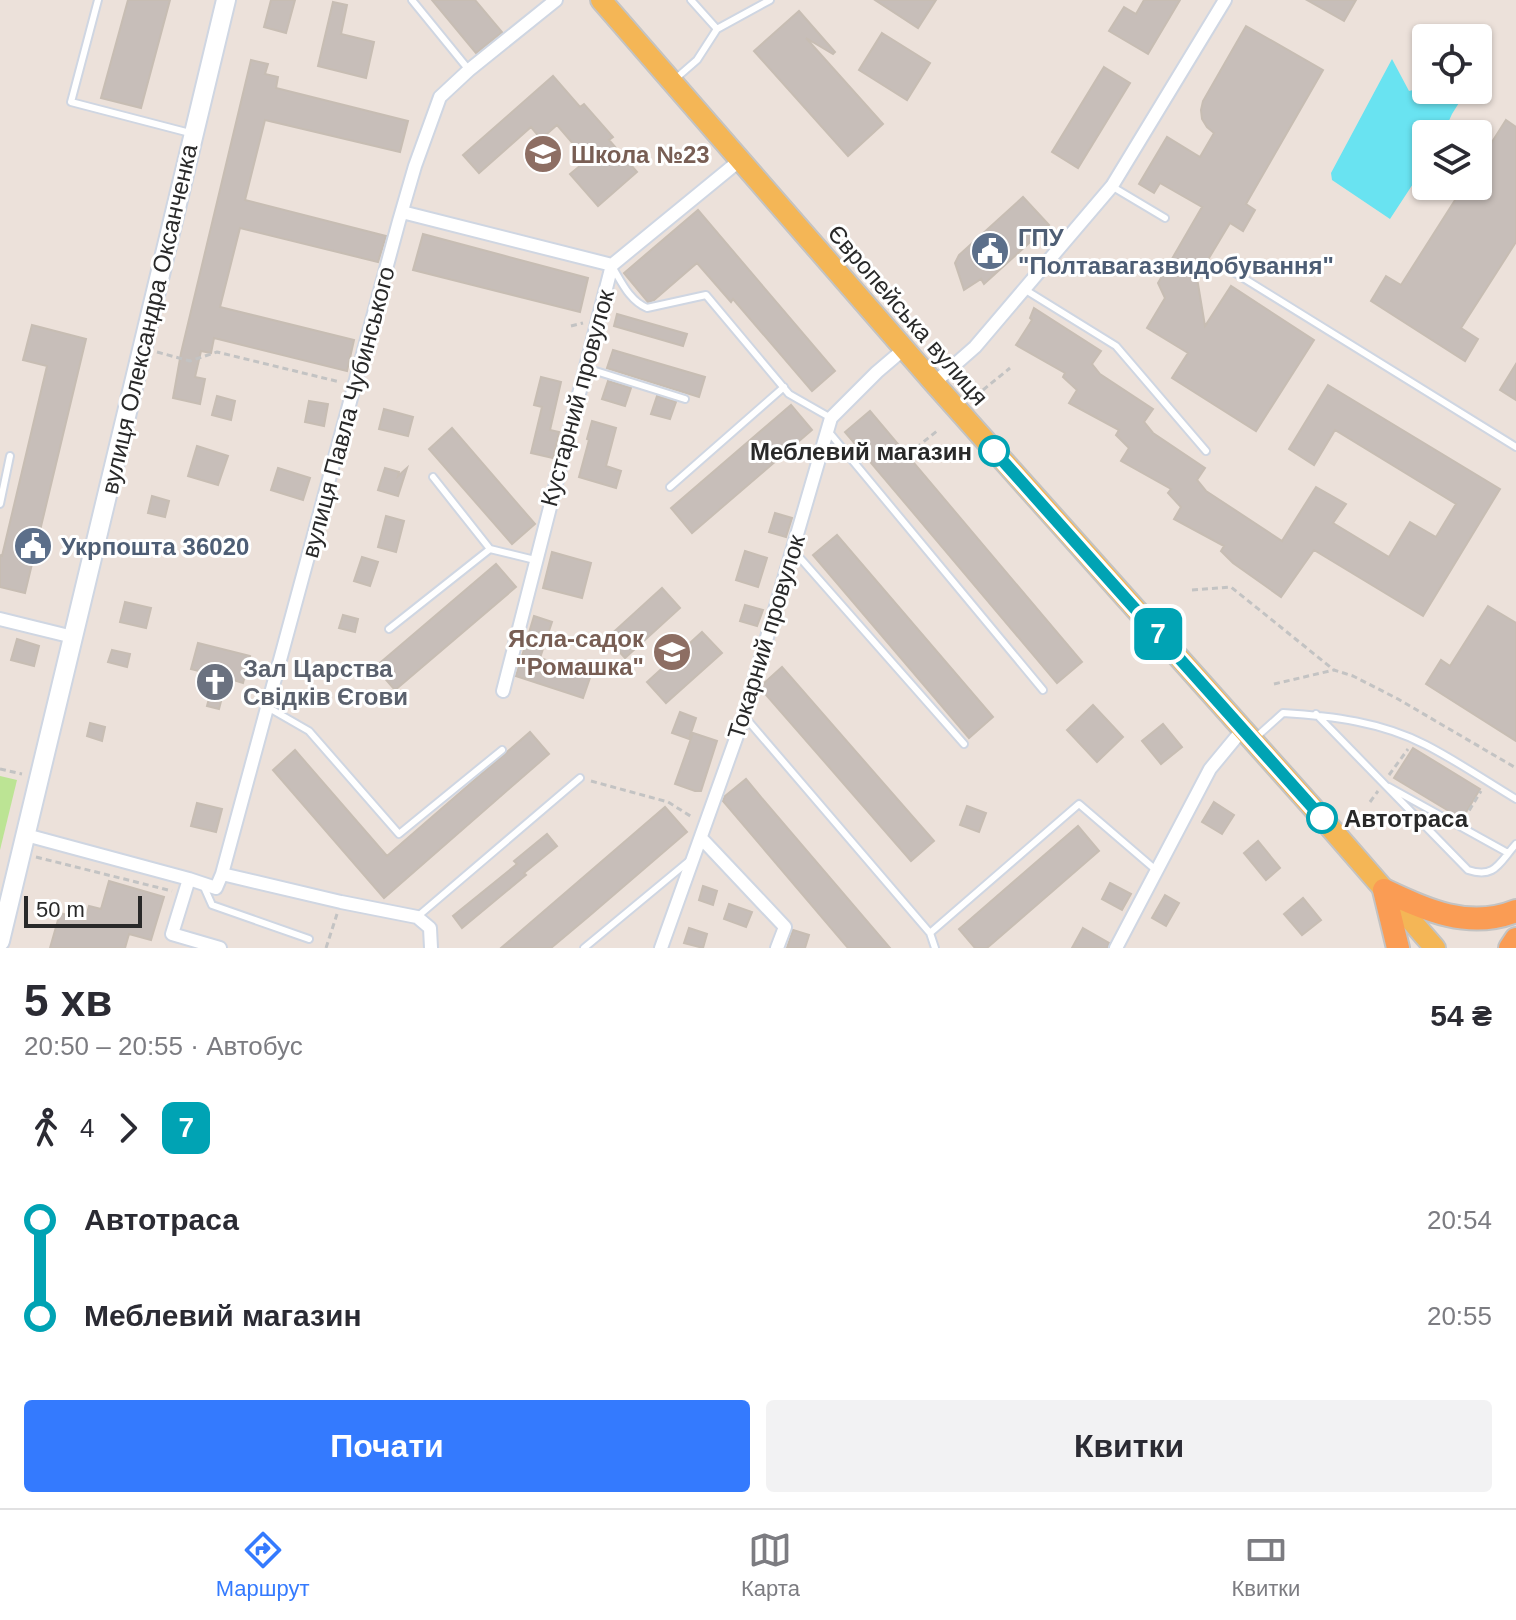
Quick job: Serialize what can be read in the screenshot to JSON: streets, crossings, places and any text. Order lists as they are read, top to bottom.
{
  "streets": {
    "main road": ["Європейська вулиця", "вулиця Олександра Оксанченка"],
    "street": ["Кустарний провулок", "вулиця Павла Чубинського", "Токарний провулок"]
  },
  "crossings": [
    ["Європейська вулиця", "Кустарний провулок"],
    ["Європейська вулиця", "Токарний провулок"]
  ],
  "places": {
    "school or university": ["Школа №23", "Ясла-садок \"Ромашка\""],
    "public building": ["ГПУ \"Полтавагазвидобування\"", "Укрпошта 36020"],
    "other": ["Меблевий магазин", "Автотраса"],
    "church": ["Зал Царства Cвідків Єгови"]
  },
  "lines": ["bus line 7"],
  "scale_bar": "50 m",
  "page": {
    "on_map": "7",
    "scale": "50 m",
    "heading": ["5 хв", "20:50 – 20:55 · Автобус", "54 ₴"],
    "legs": ["4", "7"],
    "list": [
      {
        "name": "Автотраса",
        "value": "20:54"
      },
      {
        "name": "Меблевий магазин",
        "value": "20:55"
      }
    ],
    "buttons": ["Почати", "Квитки"],
    "tabs": ["Маршрут", "Карта", "Квитки"]
  }
}
